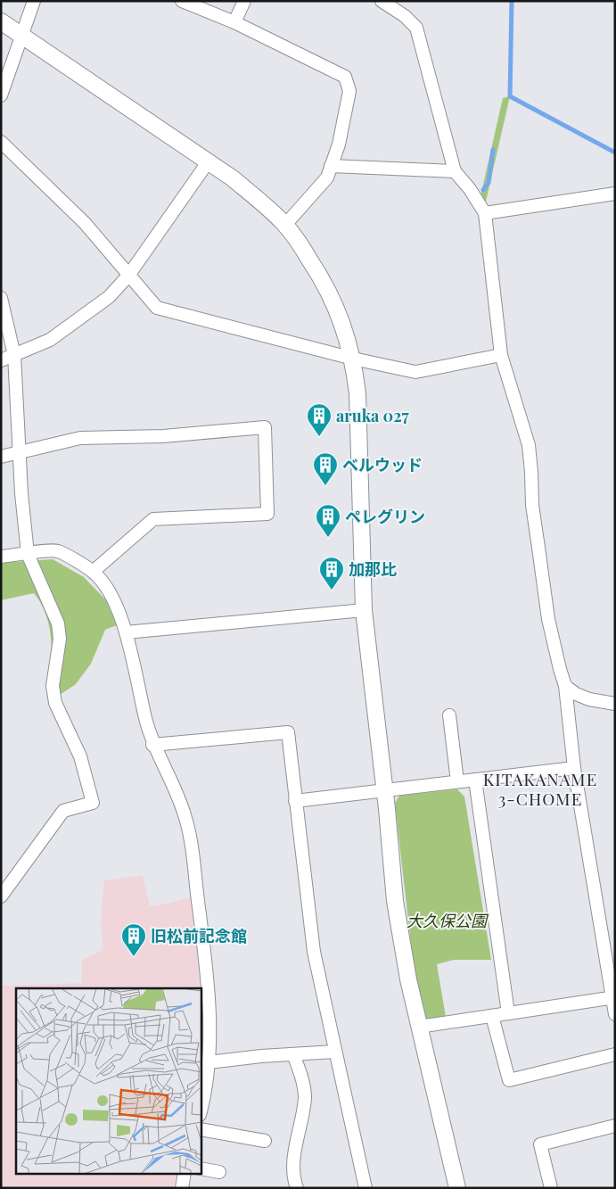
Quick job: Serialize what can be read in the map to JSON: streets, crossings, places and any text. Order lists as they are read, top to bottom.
{
  "districts": ["KITAKANAME 3-CHOME"],
  "parks": ["大久保公園"],
  "places": {
    "building": [
      "aruka 027",
      "ベルウッド",
      "ペレグリン",
      "加那比",
      "旧松前記念館"
    ]
  }
}
